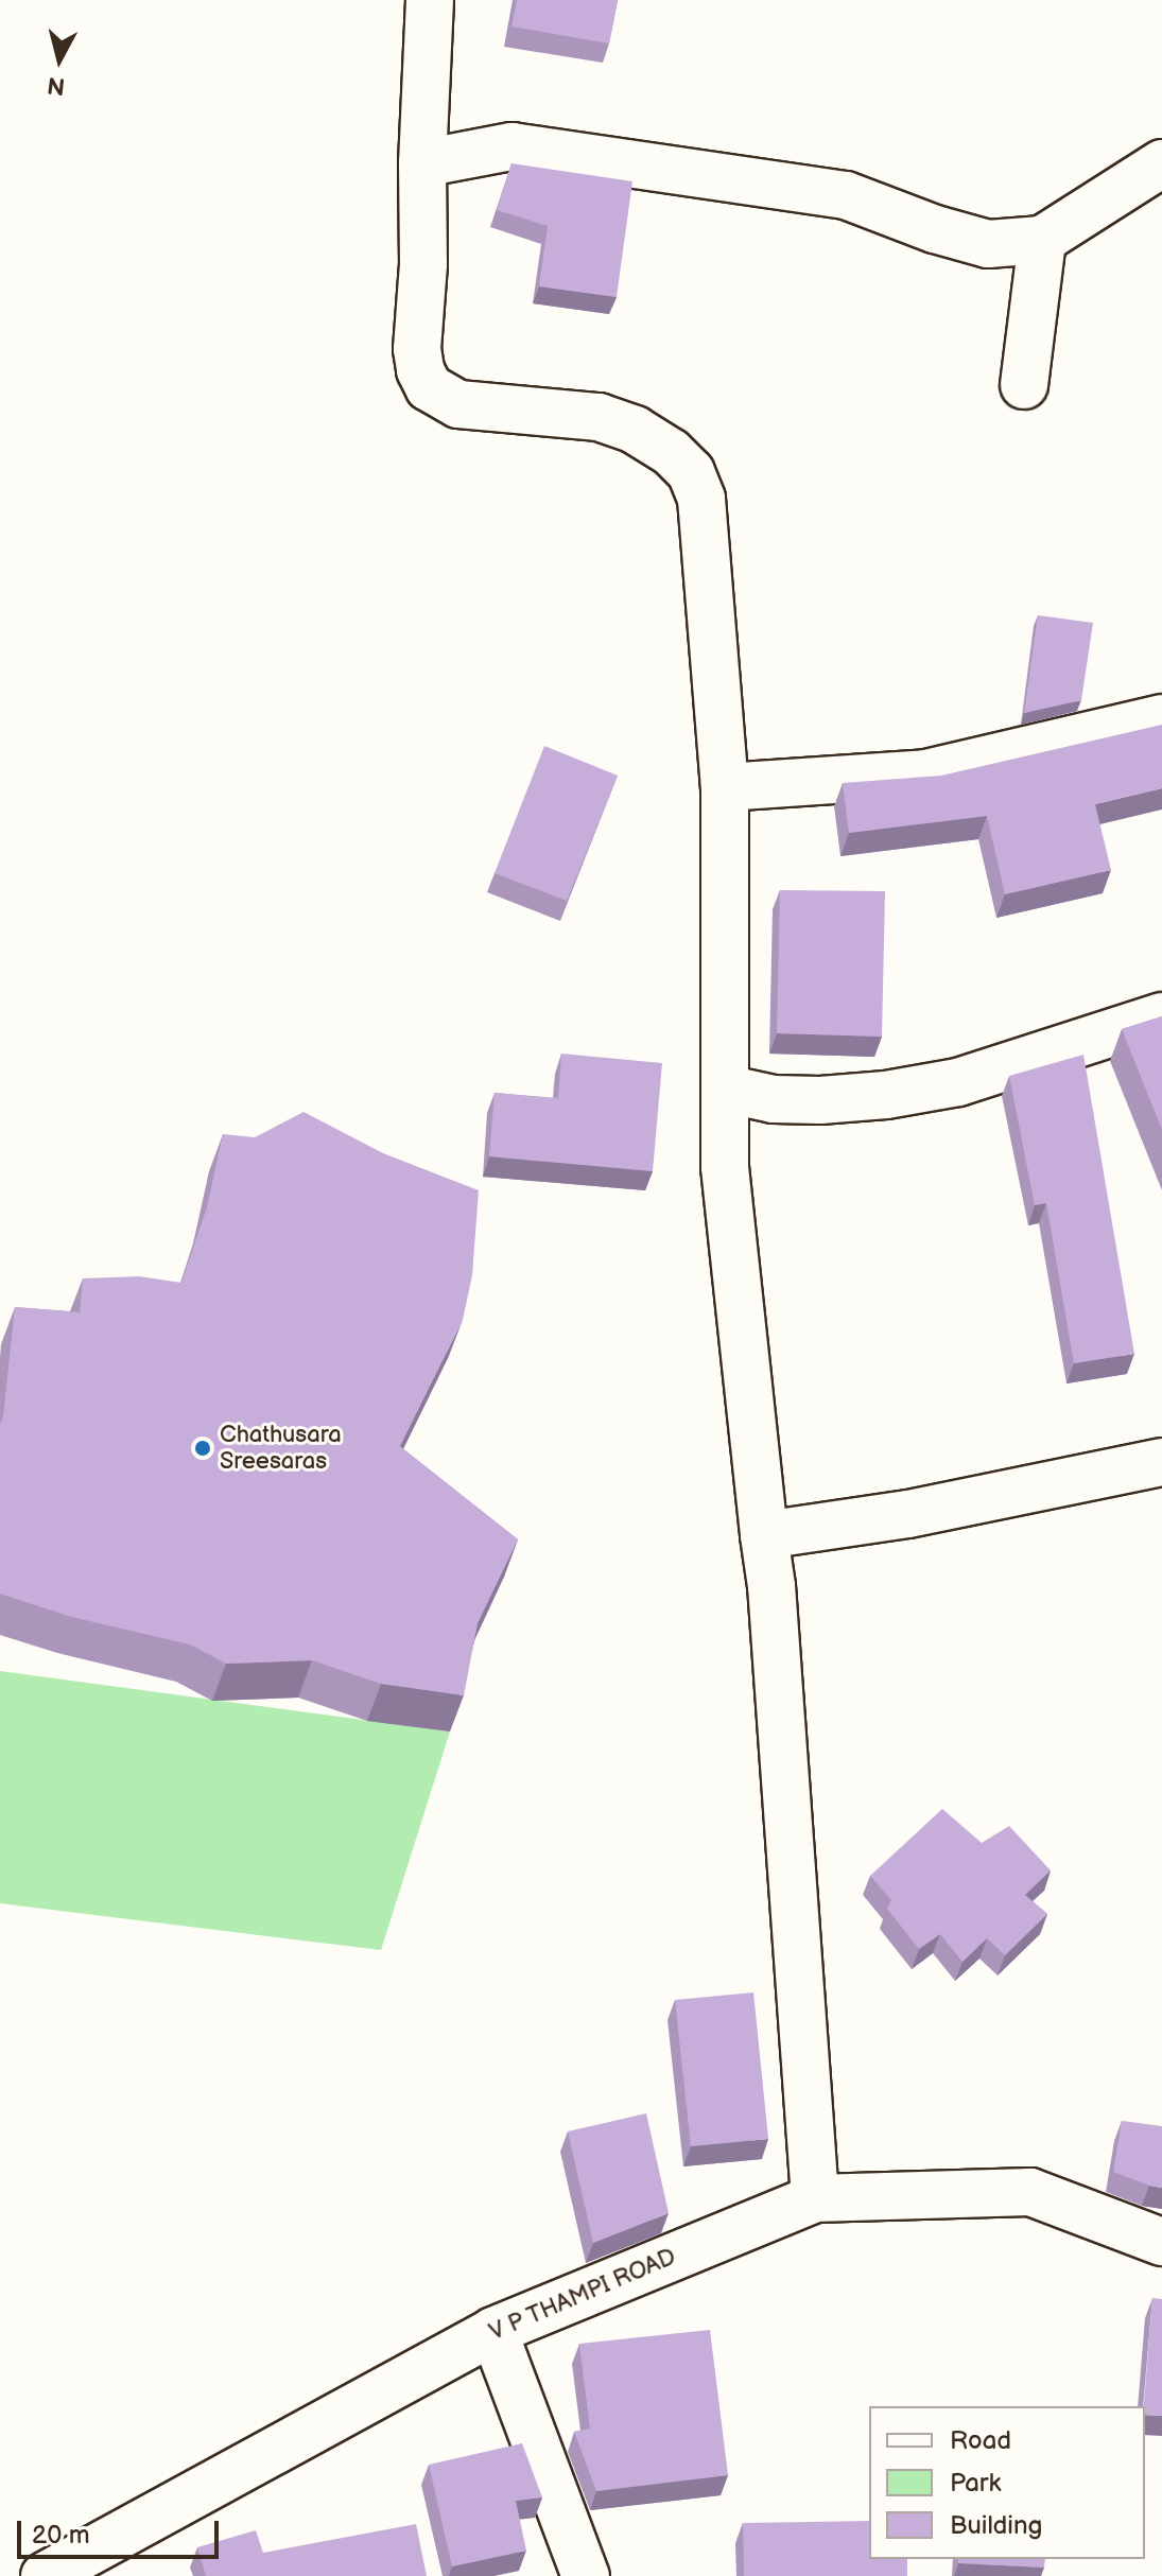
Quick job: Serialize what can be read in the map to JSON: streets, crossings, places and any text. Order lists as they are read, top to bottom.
{
  "streets": {
    "street": ["V P THAMPI ROAD"]
  },
  "places": ["Chathusara Sreesaras"],
  "legend": ["Road", "Park", "Building"],
  "scale_bar": "20 m",
  "north": "bottom"
}
